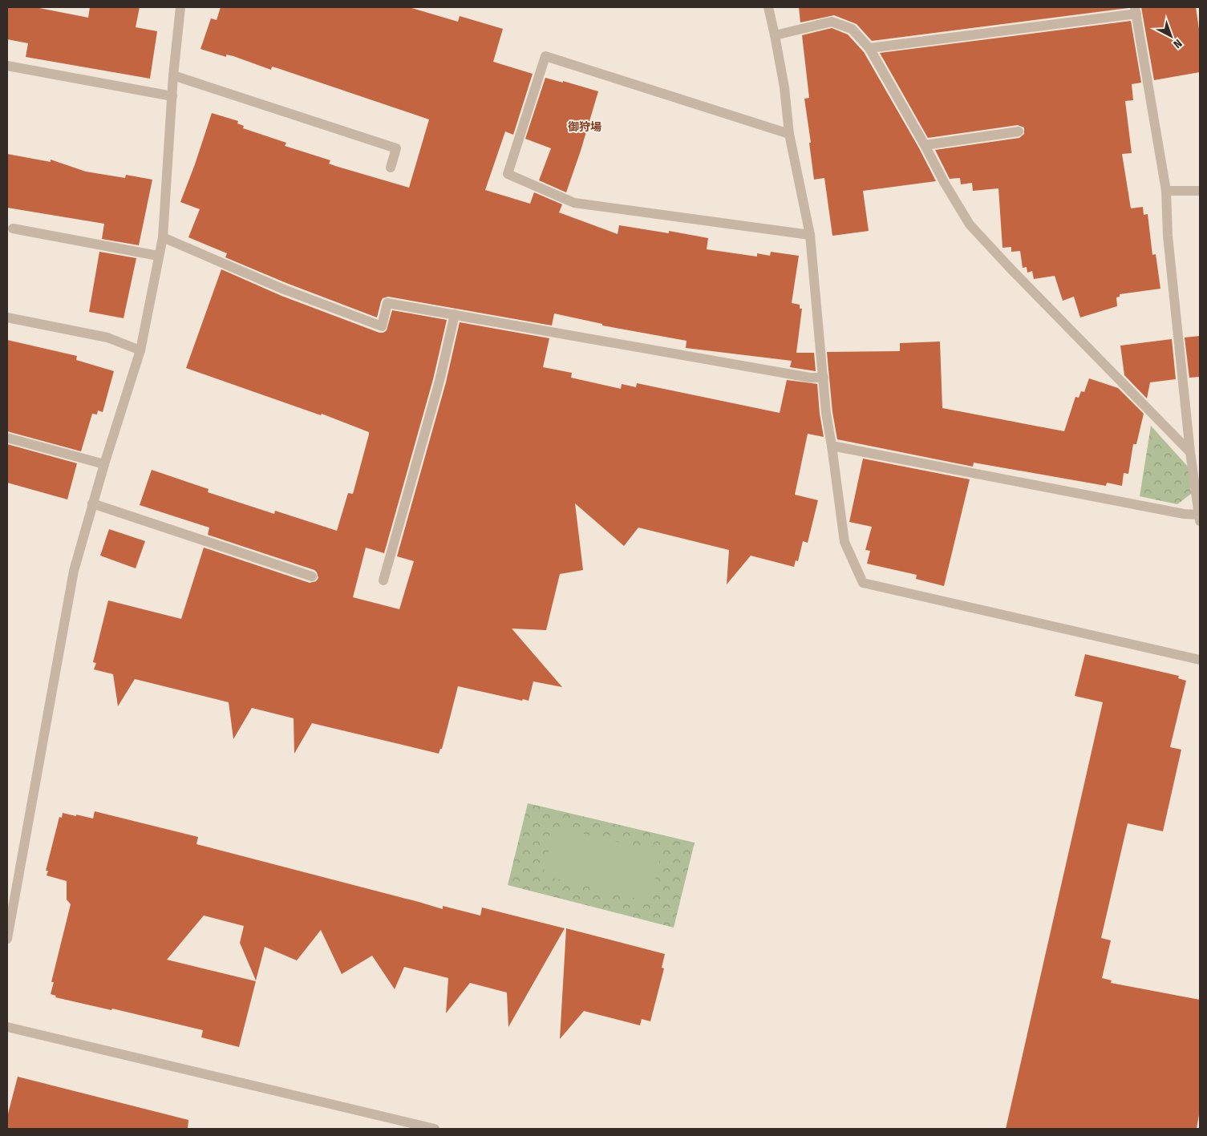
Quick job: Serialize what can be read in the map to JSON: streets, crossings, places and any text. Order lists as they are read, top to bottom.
{
  "districts": ["御狩場"],
  "north": "bottom right"
}
